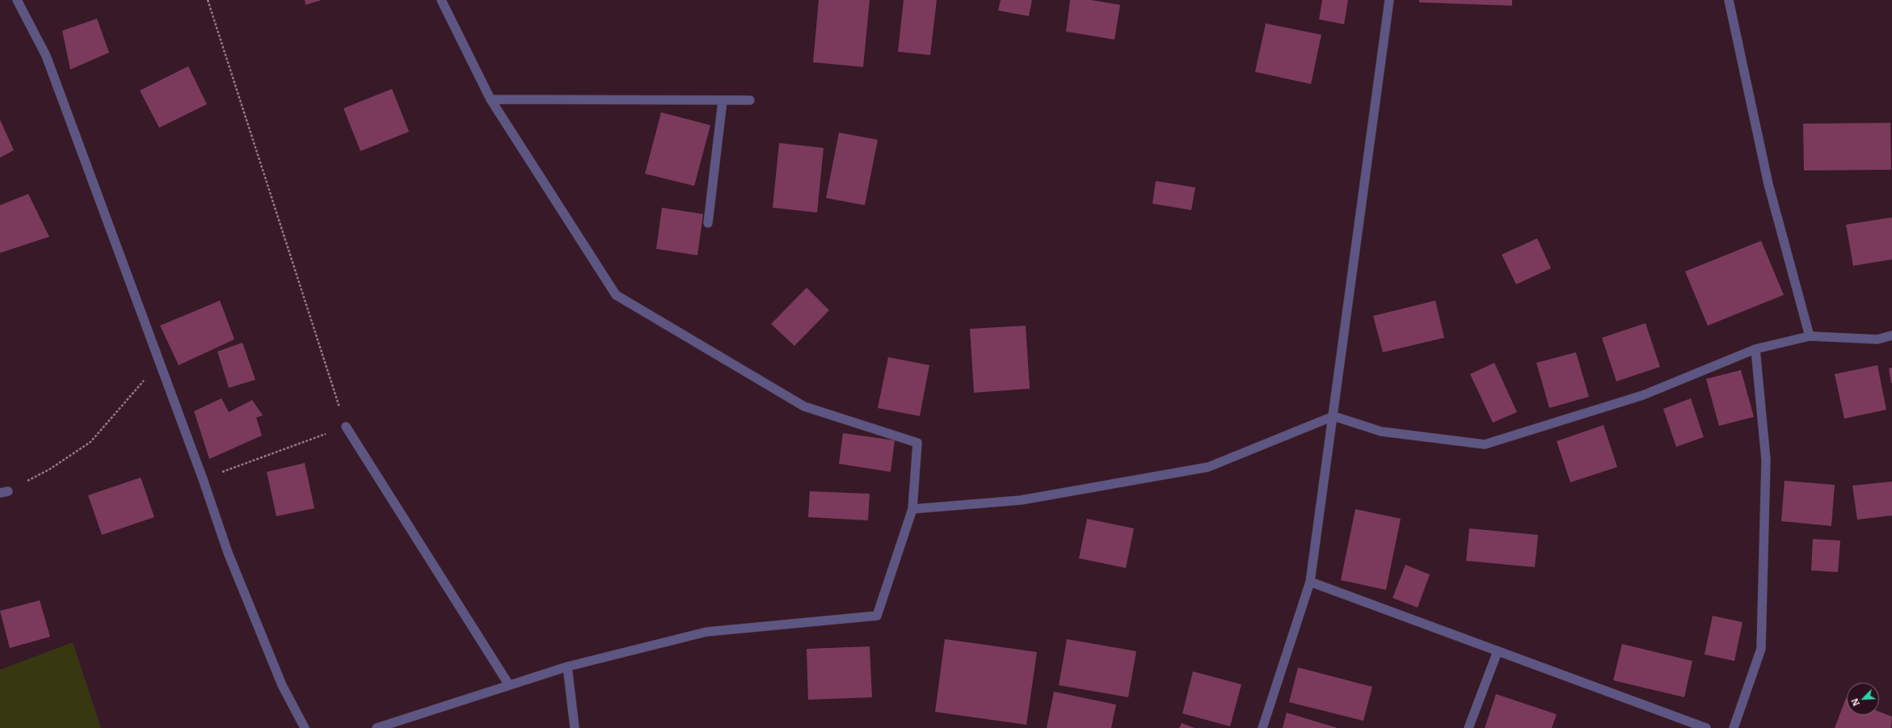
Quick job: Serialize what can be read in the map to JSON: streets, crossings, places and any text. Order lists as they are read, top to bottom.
{
  "north": "bottom left"
}
